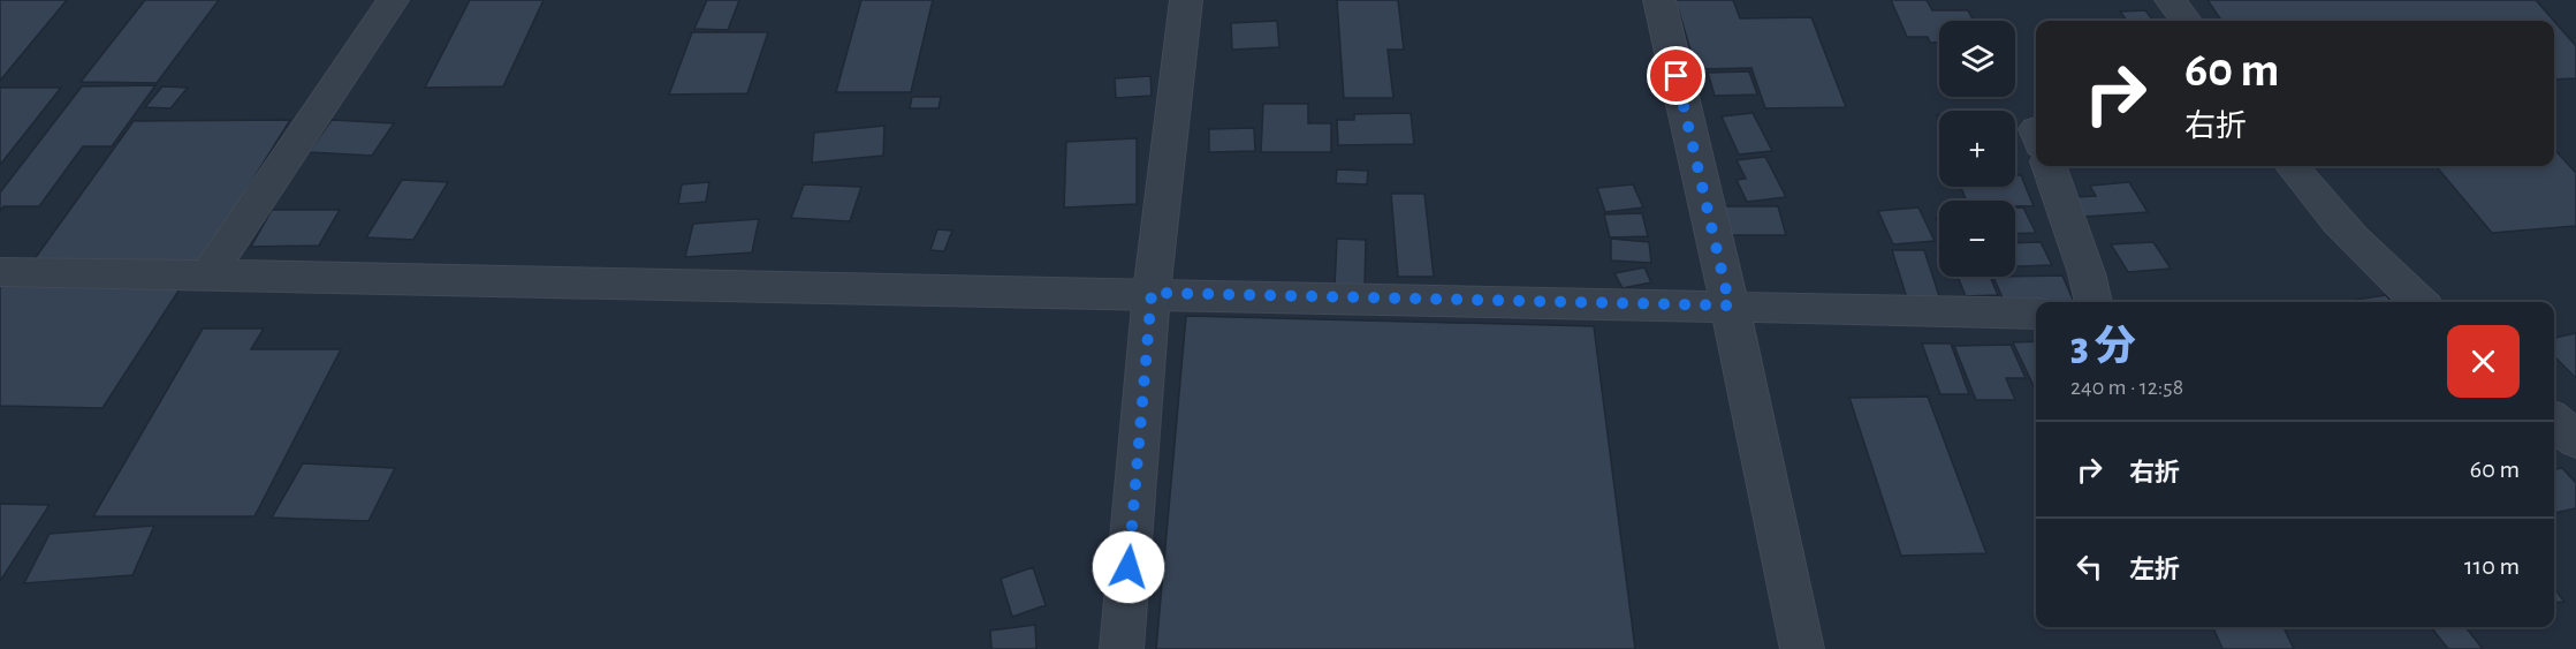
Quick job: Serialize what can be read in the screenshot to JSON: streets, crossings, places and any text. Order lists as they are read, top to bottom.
{
  "page": {
    "map_buttons": ["+", "−"],
    "turn": ["60 m", "右折"],
    "heading": ["3 分", "240 m · 12:58"],
    "list": [
      {
        "name": "右折",
        "value": "60 m"
      },
      {
        "name": "左折",
        "value": "110 m"
      }
    ]
  }
}
